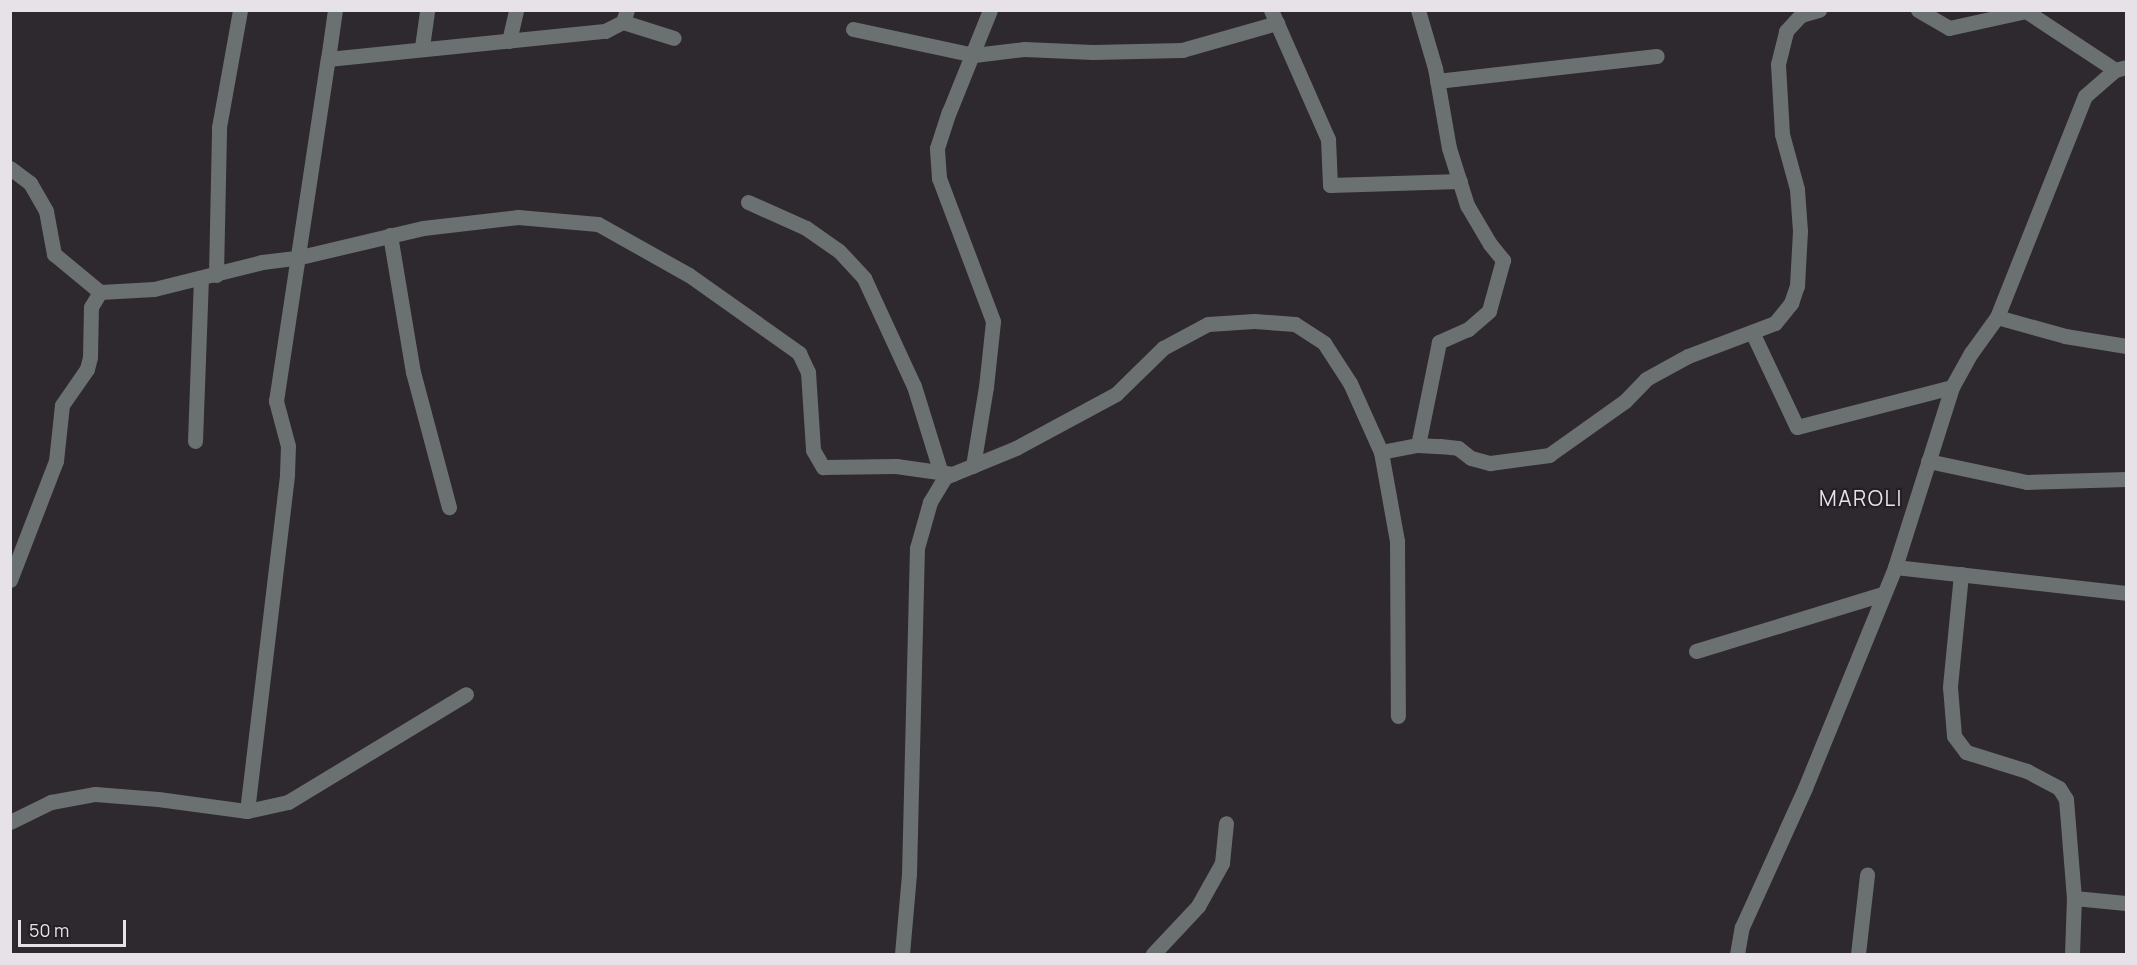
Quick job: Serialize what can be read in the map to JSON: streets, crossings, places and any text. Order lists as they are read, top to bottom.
{
  "districts": ["MAROLI"],
  "scale_bar": "50 m"
}
